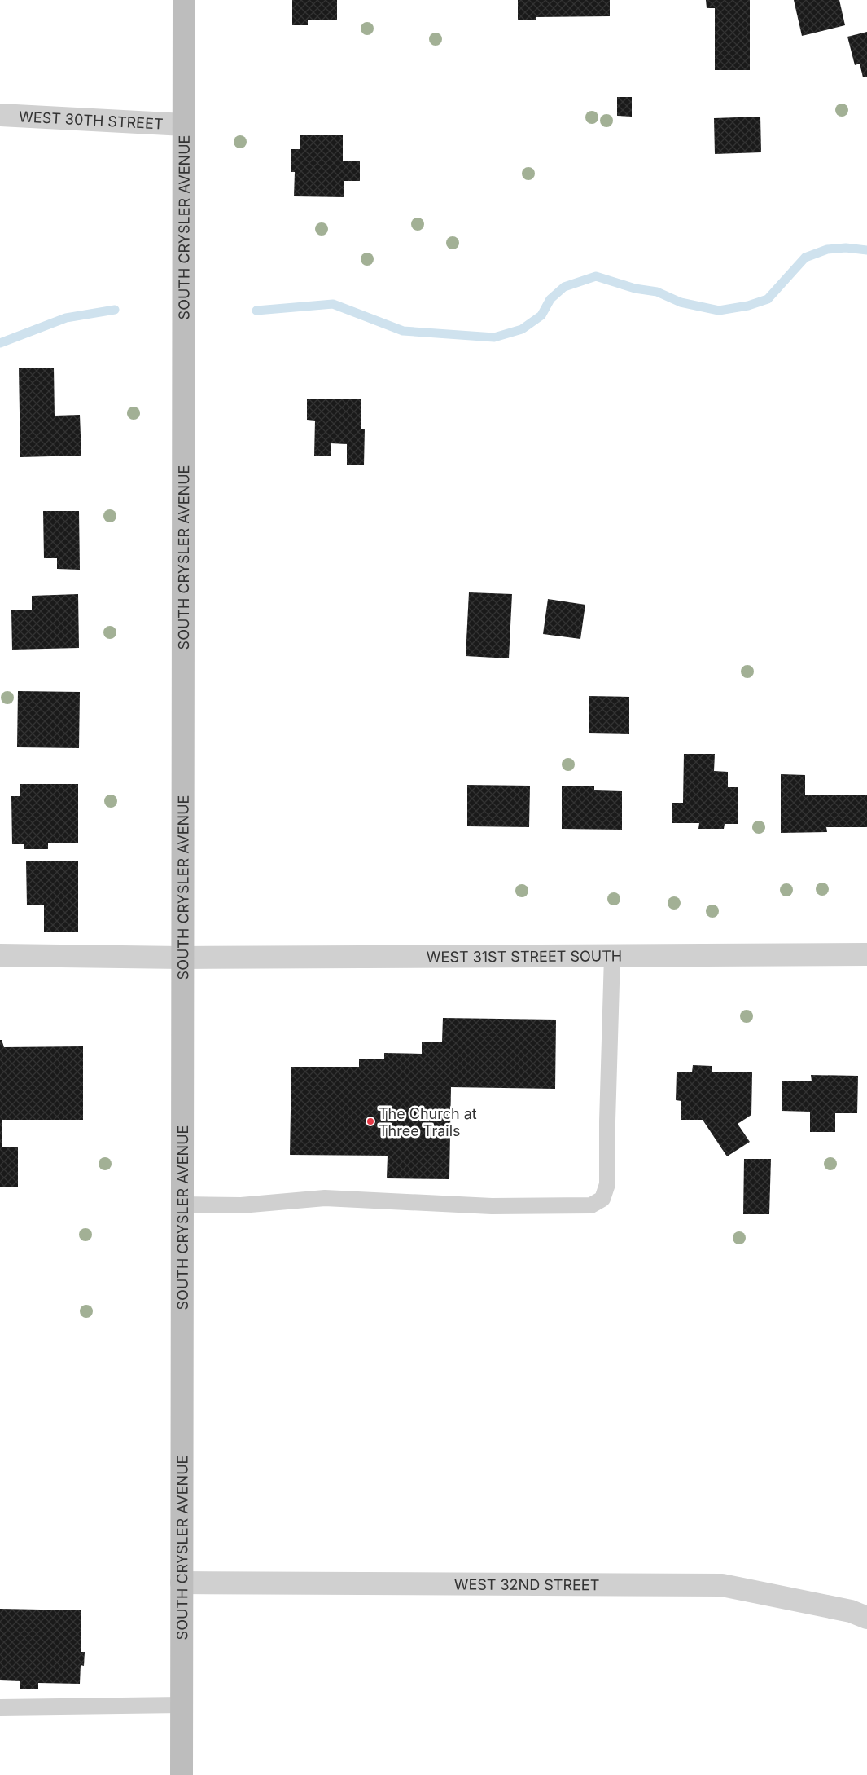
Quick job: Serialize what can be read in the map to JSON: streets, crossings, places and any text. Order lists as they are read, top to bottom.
{
  "streets": {
    "main road": ["SOUTH CRYSLER AVENUE"],
    "street": ["WEST 30TH STREET", "WEST 31ST STREET SOUTH", "WEST 32ND STREET"]
  },
  "crossings": [
    ["WEST 30TH STREET", "SOUTH CRYSLER AVENUE"],
    ["SOUTH CRYSLER AVENUE", "WEST 31ST STREET SOUTH"],
    ["SOUTH CRYSLER AVENUE", "WEST 32ND STREET"]
  ],
  "places": ["The Church at Three Trails"]
}
